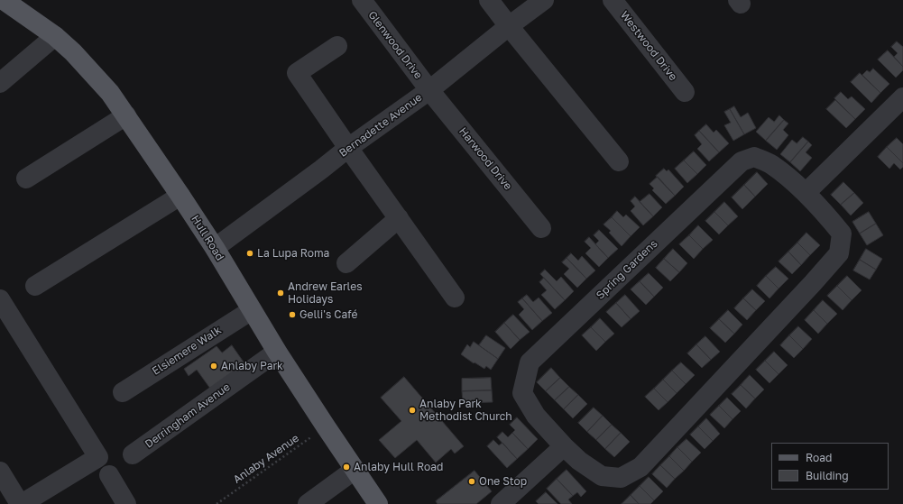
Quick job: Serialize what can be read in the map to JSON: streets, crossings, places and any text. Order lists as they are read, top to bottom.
{
  "streets": {
    "main road": ["Hull Road"],
    "street": [
      "Glenwood Drive",
      "Westwood Drive",
      "Bernadette Avenue",
      "Harwood Drive",
      "Spring Gardens",
      "Elsiemere Walk",
      "Derringham Avenue"
    ],
    "path": ["Anlaby Avenue"]
  },
  "crossings": [
    ["Glenwood Drive", "Bernadette Avenue"],
    ["Glenwood Drive", "Harwood Drive"],
    ["Bernadette Avenue", "Harwood Drive"],
    ["Bernadette Avenue", "Hull Road"],
    ["Hull Road", "Elsiemere Walk"],
    ["Hull Road", "Derringham Avenue"],
    ["Hull Road", "Anlaby Avenue"]
  ],
  "places": [
    "La Lupa Roma",
    "Andrew Earles Holidays",
    "Gelli's Café",
    "Anlaby Park",
    "Anlaby Park Methodist Church",
    "Anlaby Hull Road",
    "One Stop"
  ],
  "legend": ["Road", "Building"]
}
